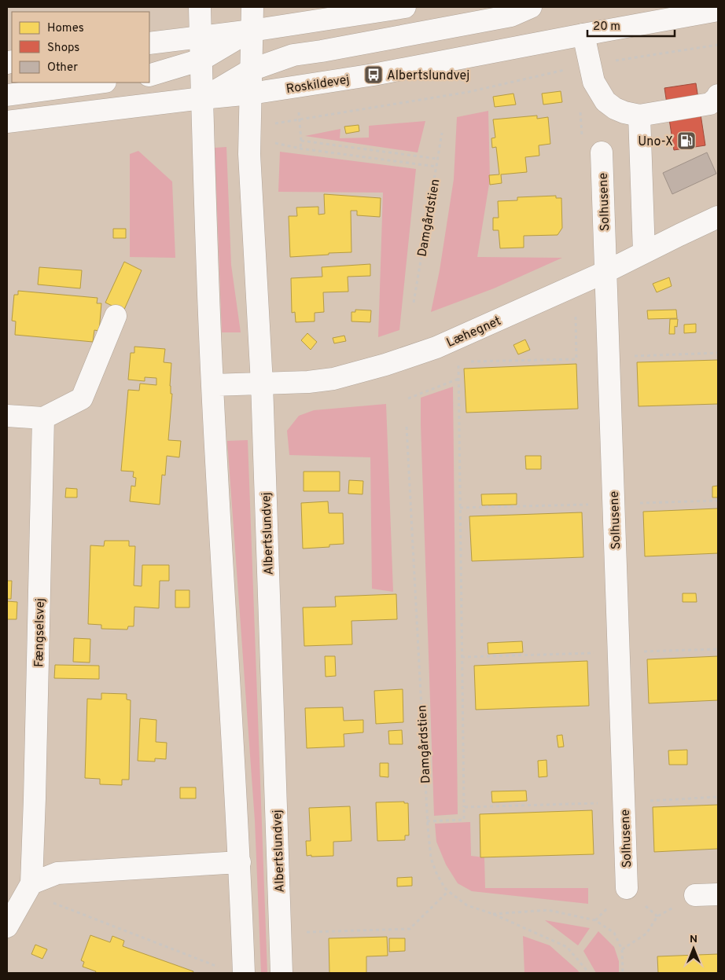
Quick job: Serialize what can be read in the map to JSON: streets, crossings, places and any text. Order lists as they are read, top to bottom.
{
  "streets": {
    "street": [
      "Roskildevej",
      "Solhusene",
      "Læhegnet",
      "Albertslundvej",
      "Fængselsvej"
    ],
    "path": ["Damgårdstien"]
  },
  "crossings": [
    ["Roskildevej", "Albertslundvej"],
    ["Solhusene", "Læhegnet"],
    ["Læhegnet", "Albertslundvej"]
  ],
  "places": {
    "bus stop": ["Albertslundvej"],
    "fuel station": ["Uno-X"]
  },
  "legend": ["Homes", "Shops", "Other"],
  "scale_bar": "20 m",
  "north": "top"
}
